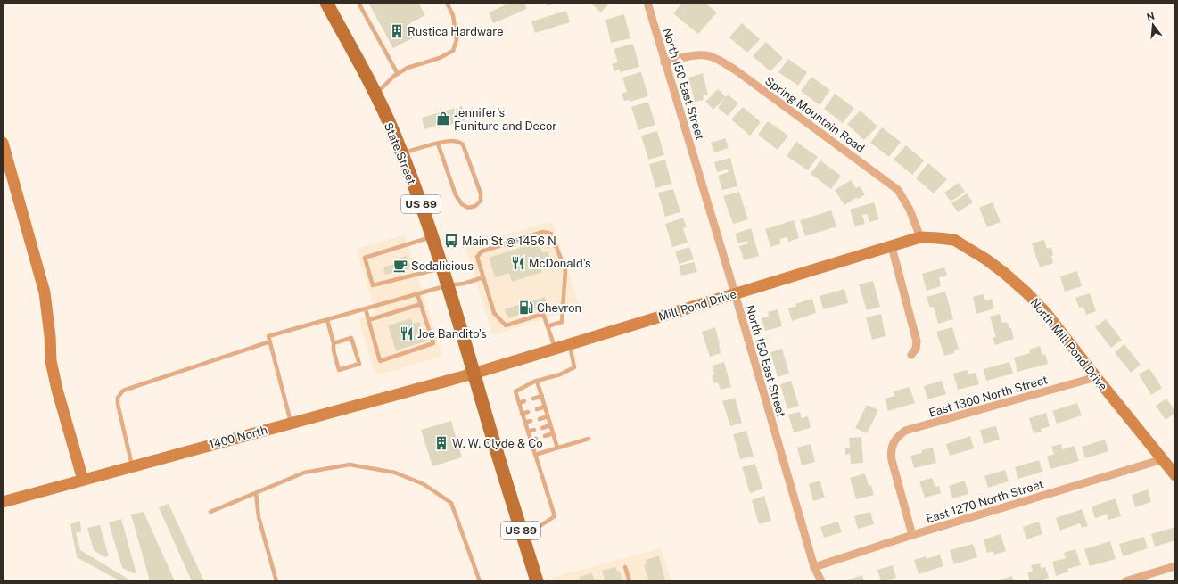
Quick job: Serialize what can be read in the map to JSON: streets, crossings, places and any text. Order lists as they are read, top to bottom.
{
  "streets": {
    "main road": [
      "State Street",
      "US 89",
      "Mill Pond Drive",
      "North Mill Pond Drive",
      "1400 North"
    ],
    "street": [
      "North 150 East Street",
      "Spring Mountain Road",
      "East 1300 North Street",
      "East 1270 North Street"
    ]
  },
  "crossings": [
    ["North 150 East Street", "Spring Mountain Road"],
    ["North 150 East Street", "Mill Pond Drive"],
    ["North 150 East Street", "East 1270 North Street"],
    ["Spring Mountain Road", "Mill Pond Drive"],
    ["Spring Mountain Road", "North Mill Pond Drive"],
    ["State Street", "US 89"],
    ["State Street", "Mill Pond Drive"],
    ["State Street", "1400 North"],
    ["US 89", "Mill Pond Drive"],
    ["US 89", "1400 North"],
    ["Mill Pond Drive", "North Mill Pond Drive"],
    ["Mill Pond Drive", "1400 North"],
    ["North Mill Pond Drive", "East 1300 North Street"],
    ["North Mill Pond Drive", "East 1270 North Street"],
    ["East 1300 North Street", "East 1270 North Street"]
  ],
  "places": {
    "building": ["Rustica Hardware", "W. W. Clyde & Co"],
    "shop": ["Jennifer's Funiture and Decor"],
    "bus stop": ["Main St @ 1456 N"],
    "restaurant": ["McDonald's", "Joe Bandito's"],
    "cafe": ["Sodalicious"],
    "fuel station": ["Chevron"]
  },
  "north": "top"
}
